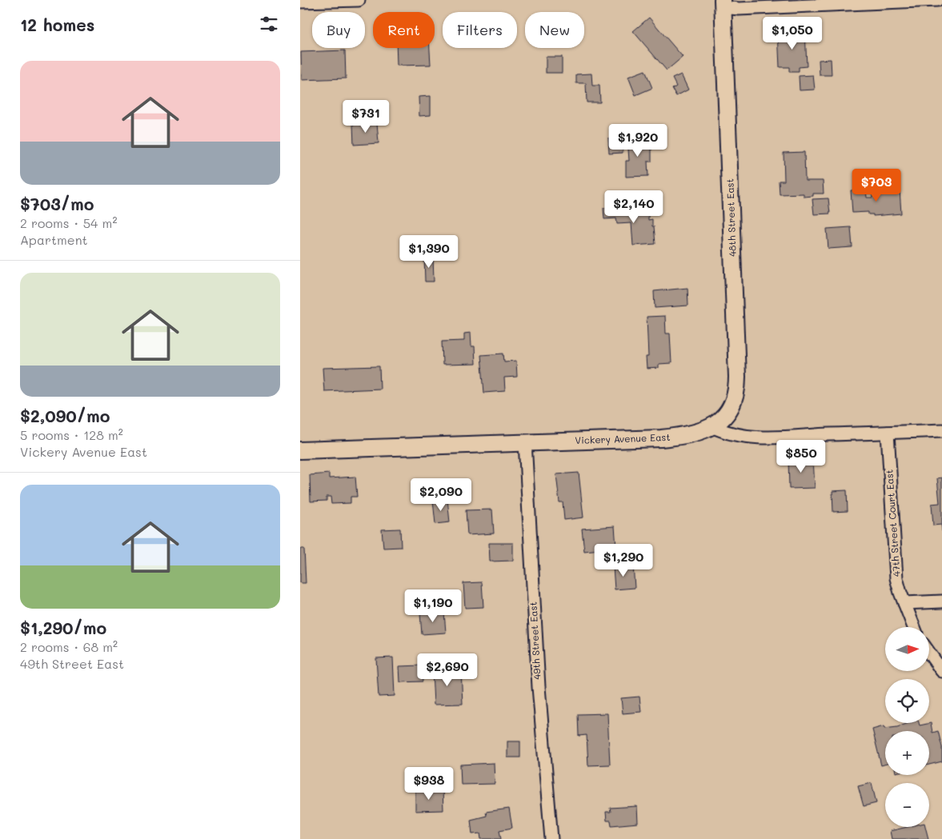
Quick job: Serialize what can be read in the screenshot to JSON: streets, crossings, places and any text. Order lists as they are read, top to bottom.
{
  "streets": {
    "street": [
      "48th Street East",
      "Vickery Avenue East",
      "47th Street Court East",
      "49th Street East"
    ]
  },
  "crossings": [
    ["48th Street East", "Vickery Avenue East"],
    ["Vickery Avenue East", "49th Street East"]
  ],
  "north": "right",
  "page": {
    "heading": "12 homes",
    "chip": [
      "Buy",
      "Rent",
      "Filters",
      "New"
    ],
    "price": [
      "$1,050",
      "$731",
      "$1,920",
      "$703",
      "$2,140",
      "$1,390",
      "$850",
      "$2,090",
      "$1,290",
      "$1,190",
      "$2,690",
      "$938"
    ],
    "list": [
      {
        "name": "$703/mo",
        "note": "2 rooms · 54 m² · Apartment"
      },
      {
        "name": "$2,090/mo",
        "note": "5 rooms · 128 m² · Vickery Avenue East"
      },
      {
        "name": "$1,290/mo",
        "note": "2 rooms · 68 m² · 49th Street East"
      }
    ],
    "map_buttons": ["+", "−"]
  }
}
